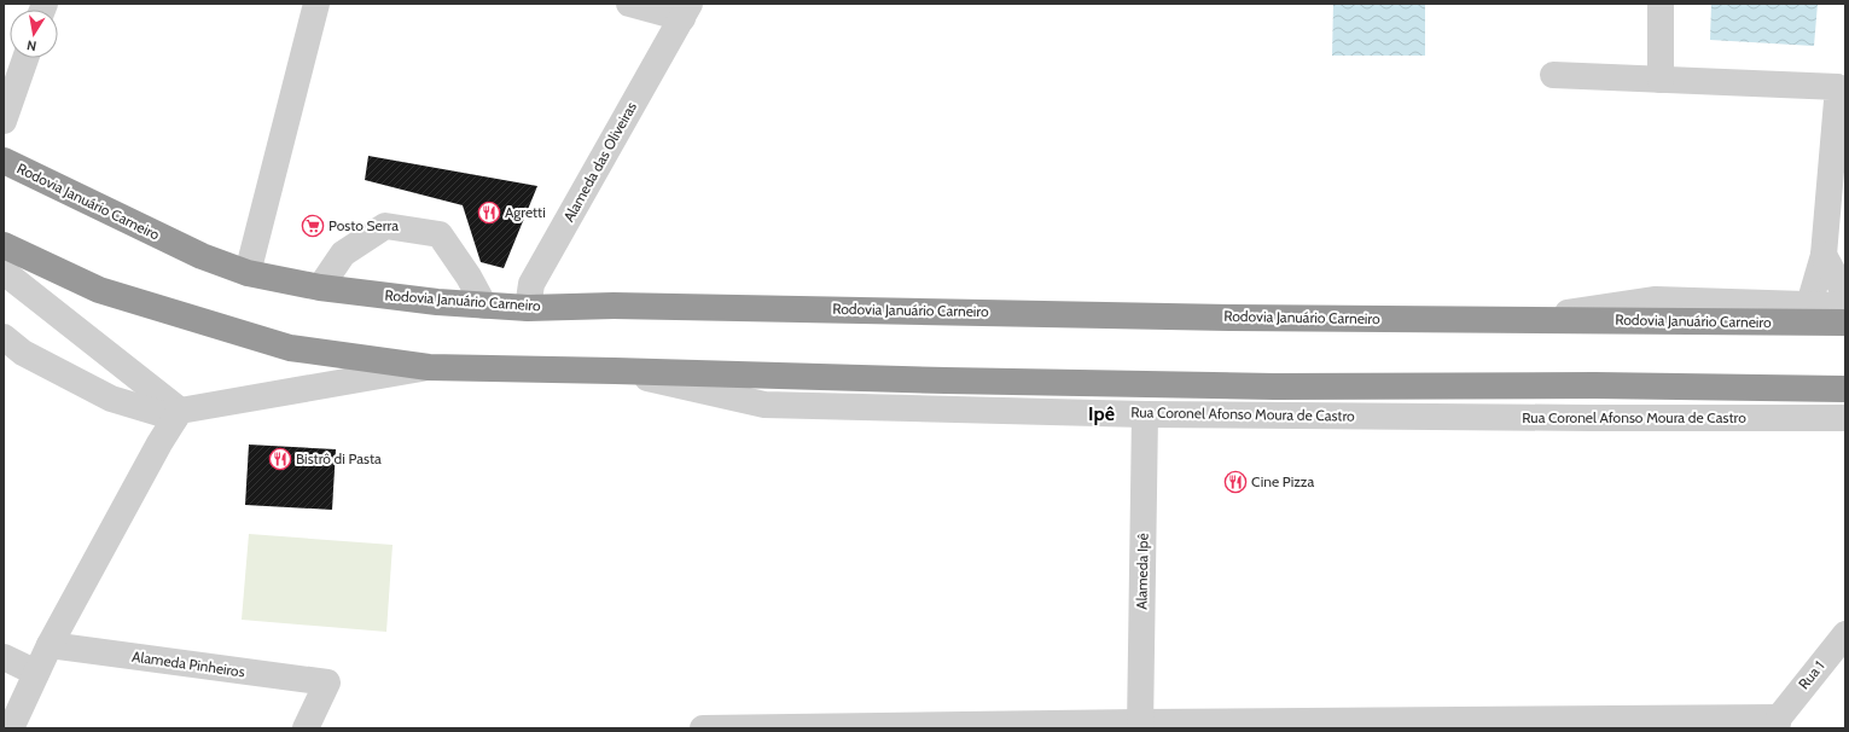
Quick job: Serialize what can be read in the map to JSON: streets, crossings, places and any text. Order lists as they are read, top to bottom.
{
  "streets": {
    "highway": ["Rodovia Januário Carneiro"],
    "street": [
      "Alameda das Oliveiras",
      "Rua Coronel Afonso Moura de Castro",
      "Alameda Ipê",
      "Alameda Pinheiros",
      "Rua 1"
    ]
  },
  "crossings": [
    ["Alameda das Oliveiras", "Rodovia Januário Carneiro"],
    ["Rua Coronel Afonso Moura de Castro", "Alameda Ipê"]
  ],
  "districts": ["Ipê"],
  "places": {
    "restaurant": ["Agretti", "Bistrô di Pasta", "Cine Pizza"],
    "supermarket": ["Posto Serra"]
  },
  "north": "bottom"
}
